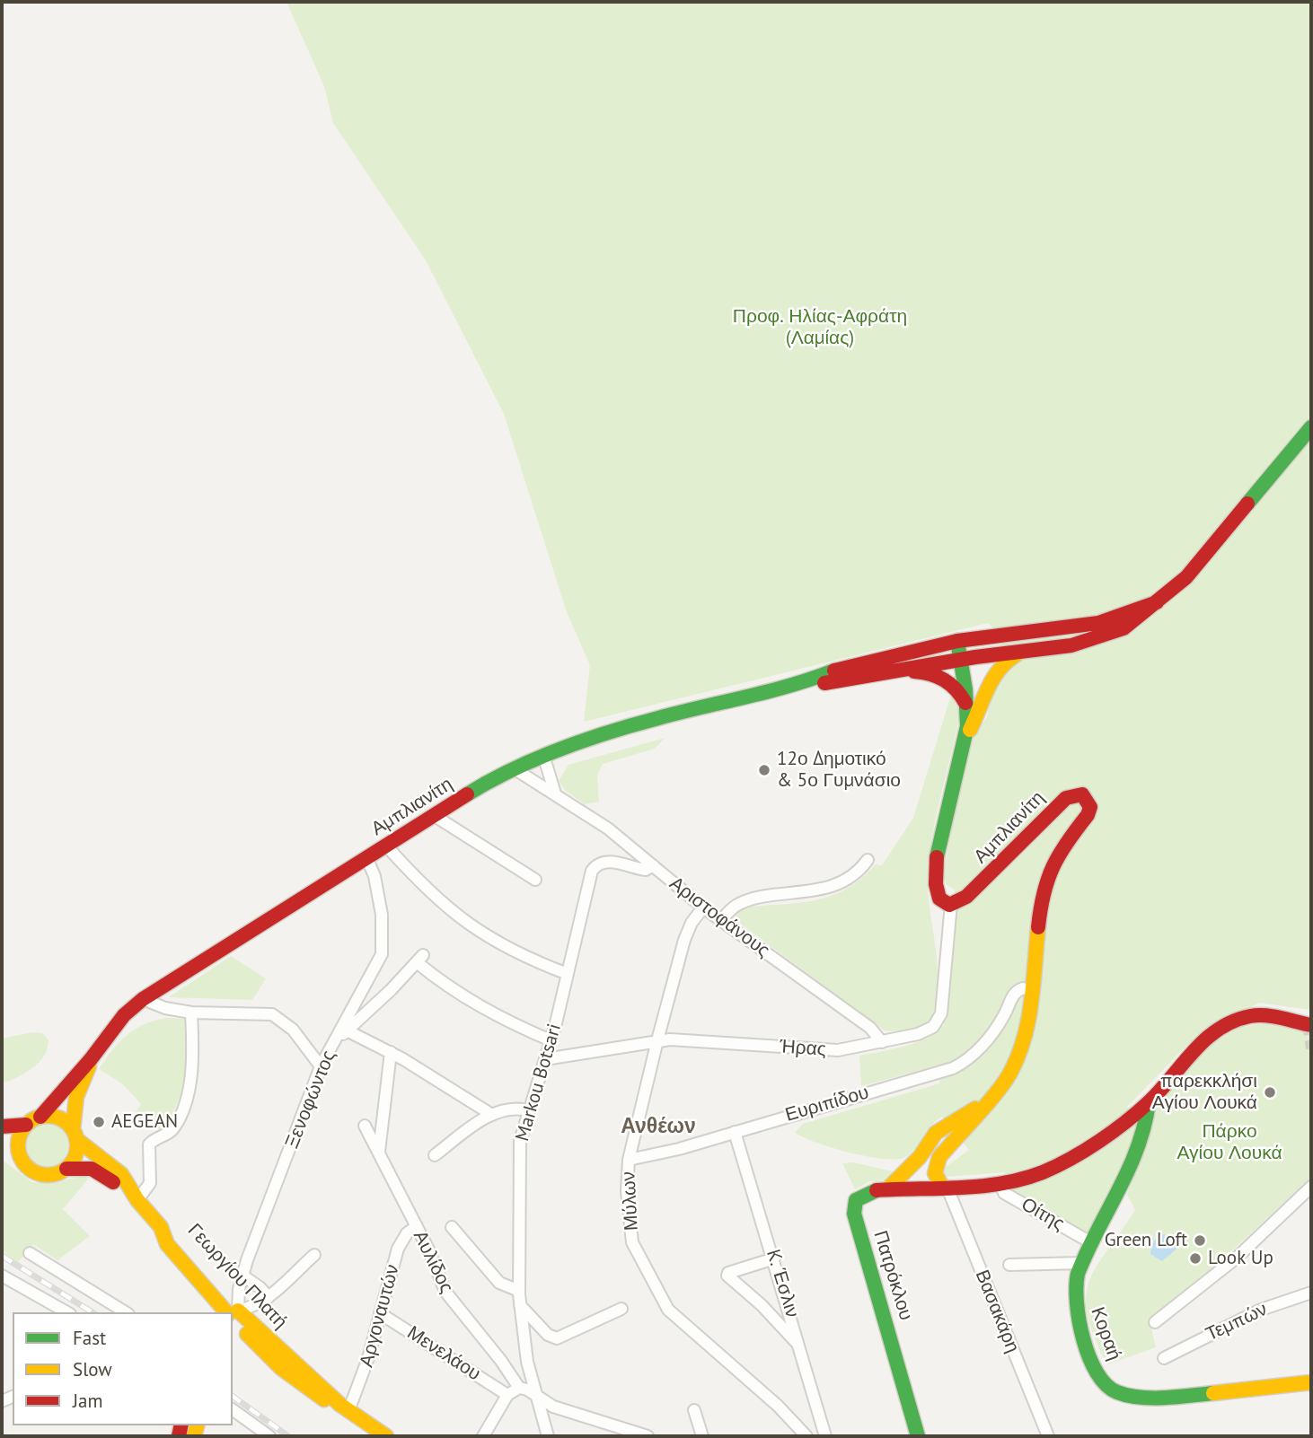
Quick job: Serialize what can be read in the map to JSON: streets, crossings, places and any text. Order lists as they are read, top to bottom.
{
  "streets": {
    "main road": [
      "Αμπλιανίτη",
      "Πατρόκλου",
      "Γεωργίου Πλατή",
      "Κοραή"
    ],
    "street": [
      "Αριστοφάνους",
      "Ήρας",
      "Markou Botsari",
      "Ξενοφώντος",
      "Ευριπίδου",
      "Μύλων",
      "Οίτης",
      "Αυλίδος",
      "K. Έσλιν",
      "Βασακάρη",
      "Αργοναυτών",
      "Τεμπών",
      "Μενελάου"
    ]
  },
  "crossings": [
    ["Αμπλιανίτη", "Αριστοφάνους"],
    ["Αμπλιανίτη", "Ήρας"],
    ["Αμπλιανίτη", "Ξενοφώντος"],
    ["Αμπλιανίτη", "Ευριπίδου"],
    ["Αμπλιανίτη", "Πατρόκλου"],
    ["Αμπλιανίτη", "Γεωργίου Πλατή"],
    ["Αριστοφάνους", "Ήρας"],
    ["Αριστοφάνους", "Markou Botsari"],
    ["Αριστοφάνους", "Μύλων"],
    ["Ήρας", "Markou Botsari"],
    ["Ήρας", "Μύλων"],
    ["Ευριπίδου", "Μύλων"],
    ["Ευριπίδου", "K. Έσλιν"],
    ["Οίτης", "Κοραή"],
    ["Αυλίδος", "Αργοναυτών"],
    ["Πατρόκλου", "Βασακάρη"],
    ["Γεωργίου Πλατή", "Αργοναυτών"],
    ["Αργοναυτών", "Μενελάου"]
  ],
  "districts": ["Ανθέων"],
  "parks": ["Προφ. Ηλίας-Αφράτη (Λαμίας)", "Πάρκο Αγίου Λουκά"],
  "places": [
    "12ο Δημοτικό & 5ο Γυμνάσιο",
    "παρεκκλήσι Αγίου Λουκά",
    "AEGEAN",
    "Green Loft",
    "Look Up"
  ],
  "legend": ["Fast", "Slow", "Jam"]
}
